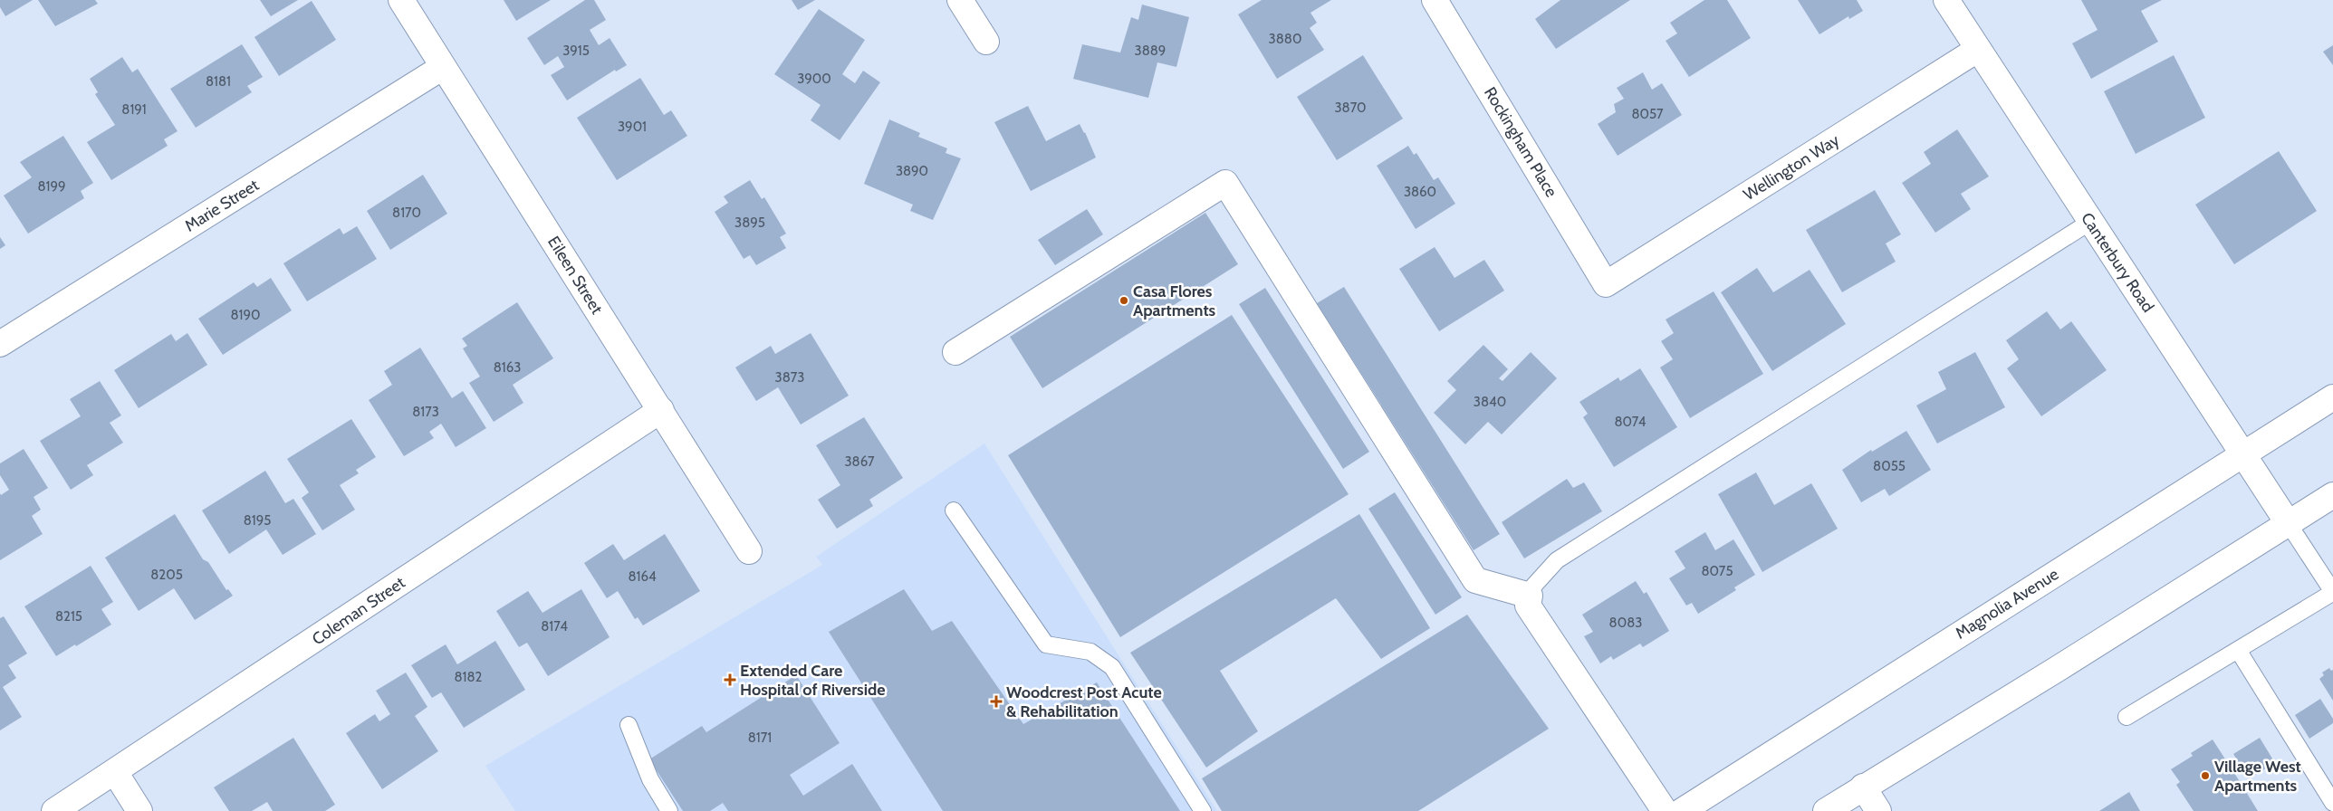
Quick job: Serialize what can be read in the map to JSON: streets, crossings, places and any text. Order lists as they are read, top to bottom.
{
  "streets": {
    "street": [
      "Rockingham Place",
      "Wellington Way",
      "Marie Street",
      "Canterbury Road",
      "Eileen Street",
      "Magnolia Avenue",
      "Coleman Street"
    ]
  },
  "crossings": [
    ["Rockingham Place", "Wellington Way"],
    ["Wellington Way", "Canterbury Road"],
    ["Marie Street", "Eileen Street"],
    ["Canterbury Road", "Magnolia Avenue"],
    ["Eileen Street", "Coleman Street"]
  ],
  "places": {
    "other": ["Casa Flores Apartments", "Village West Apartments"],
    "health": ["Extended Care Hospital of Riverside", "Woodcrest Post Acute & Rehabilitation"]
  },
  "house_numbers": [
    "3880",
    "3915",
    "3889",
    "3900",
    "8181",
    "3870",
    "8191",
    "8057",
    "3901",
    "3890",
    "8199",
    "3860",
    "8170",
    "3895",
    "8190",
    "8163",
    "3873",
    "3840",
    "8173",
    "8074",
    "3867",
    "8055",
    "8195",
    "8075",
    "8205",
    "8164",
    "8215",
    "8083",
    "8174",
    "8182",
    "8171"
  ]
}
